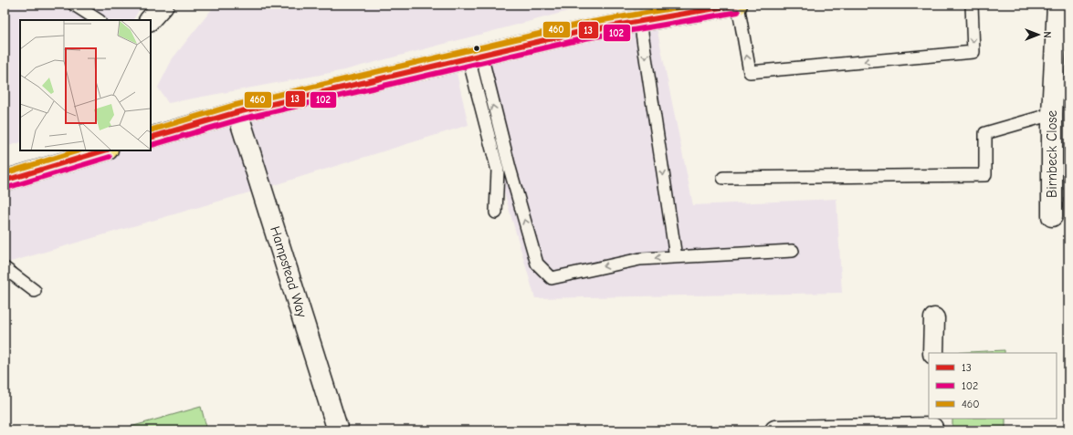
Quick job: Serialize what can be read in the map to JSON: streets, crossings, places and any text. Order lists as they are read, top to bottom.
{
  "streets": {
    "street": ["Birnbeck Close", "Hampstead Way"]
  },
  "lines": ["transit line 13", "transit line 460", "transit line 102"],
  "legend": ["13", "102", "460"],
  "north": "right"
}
